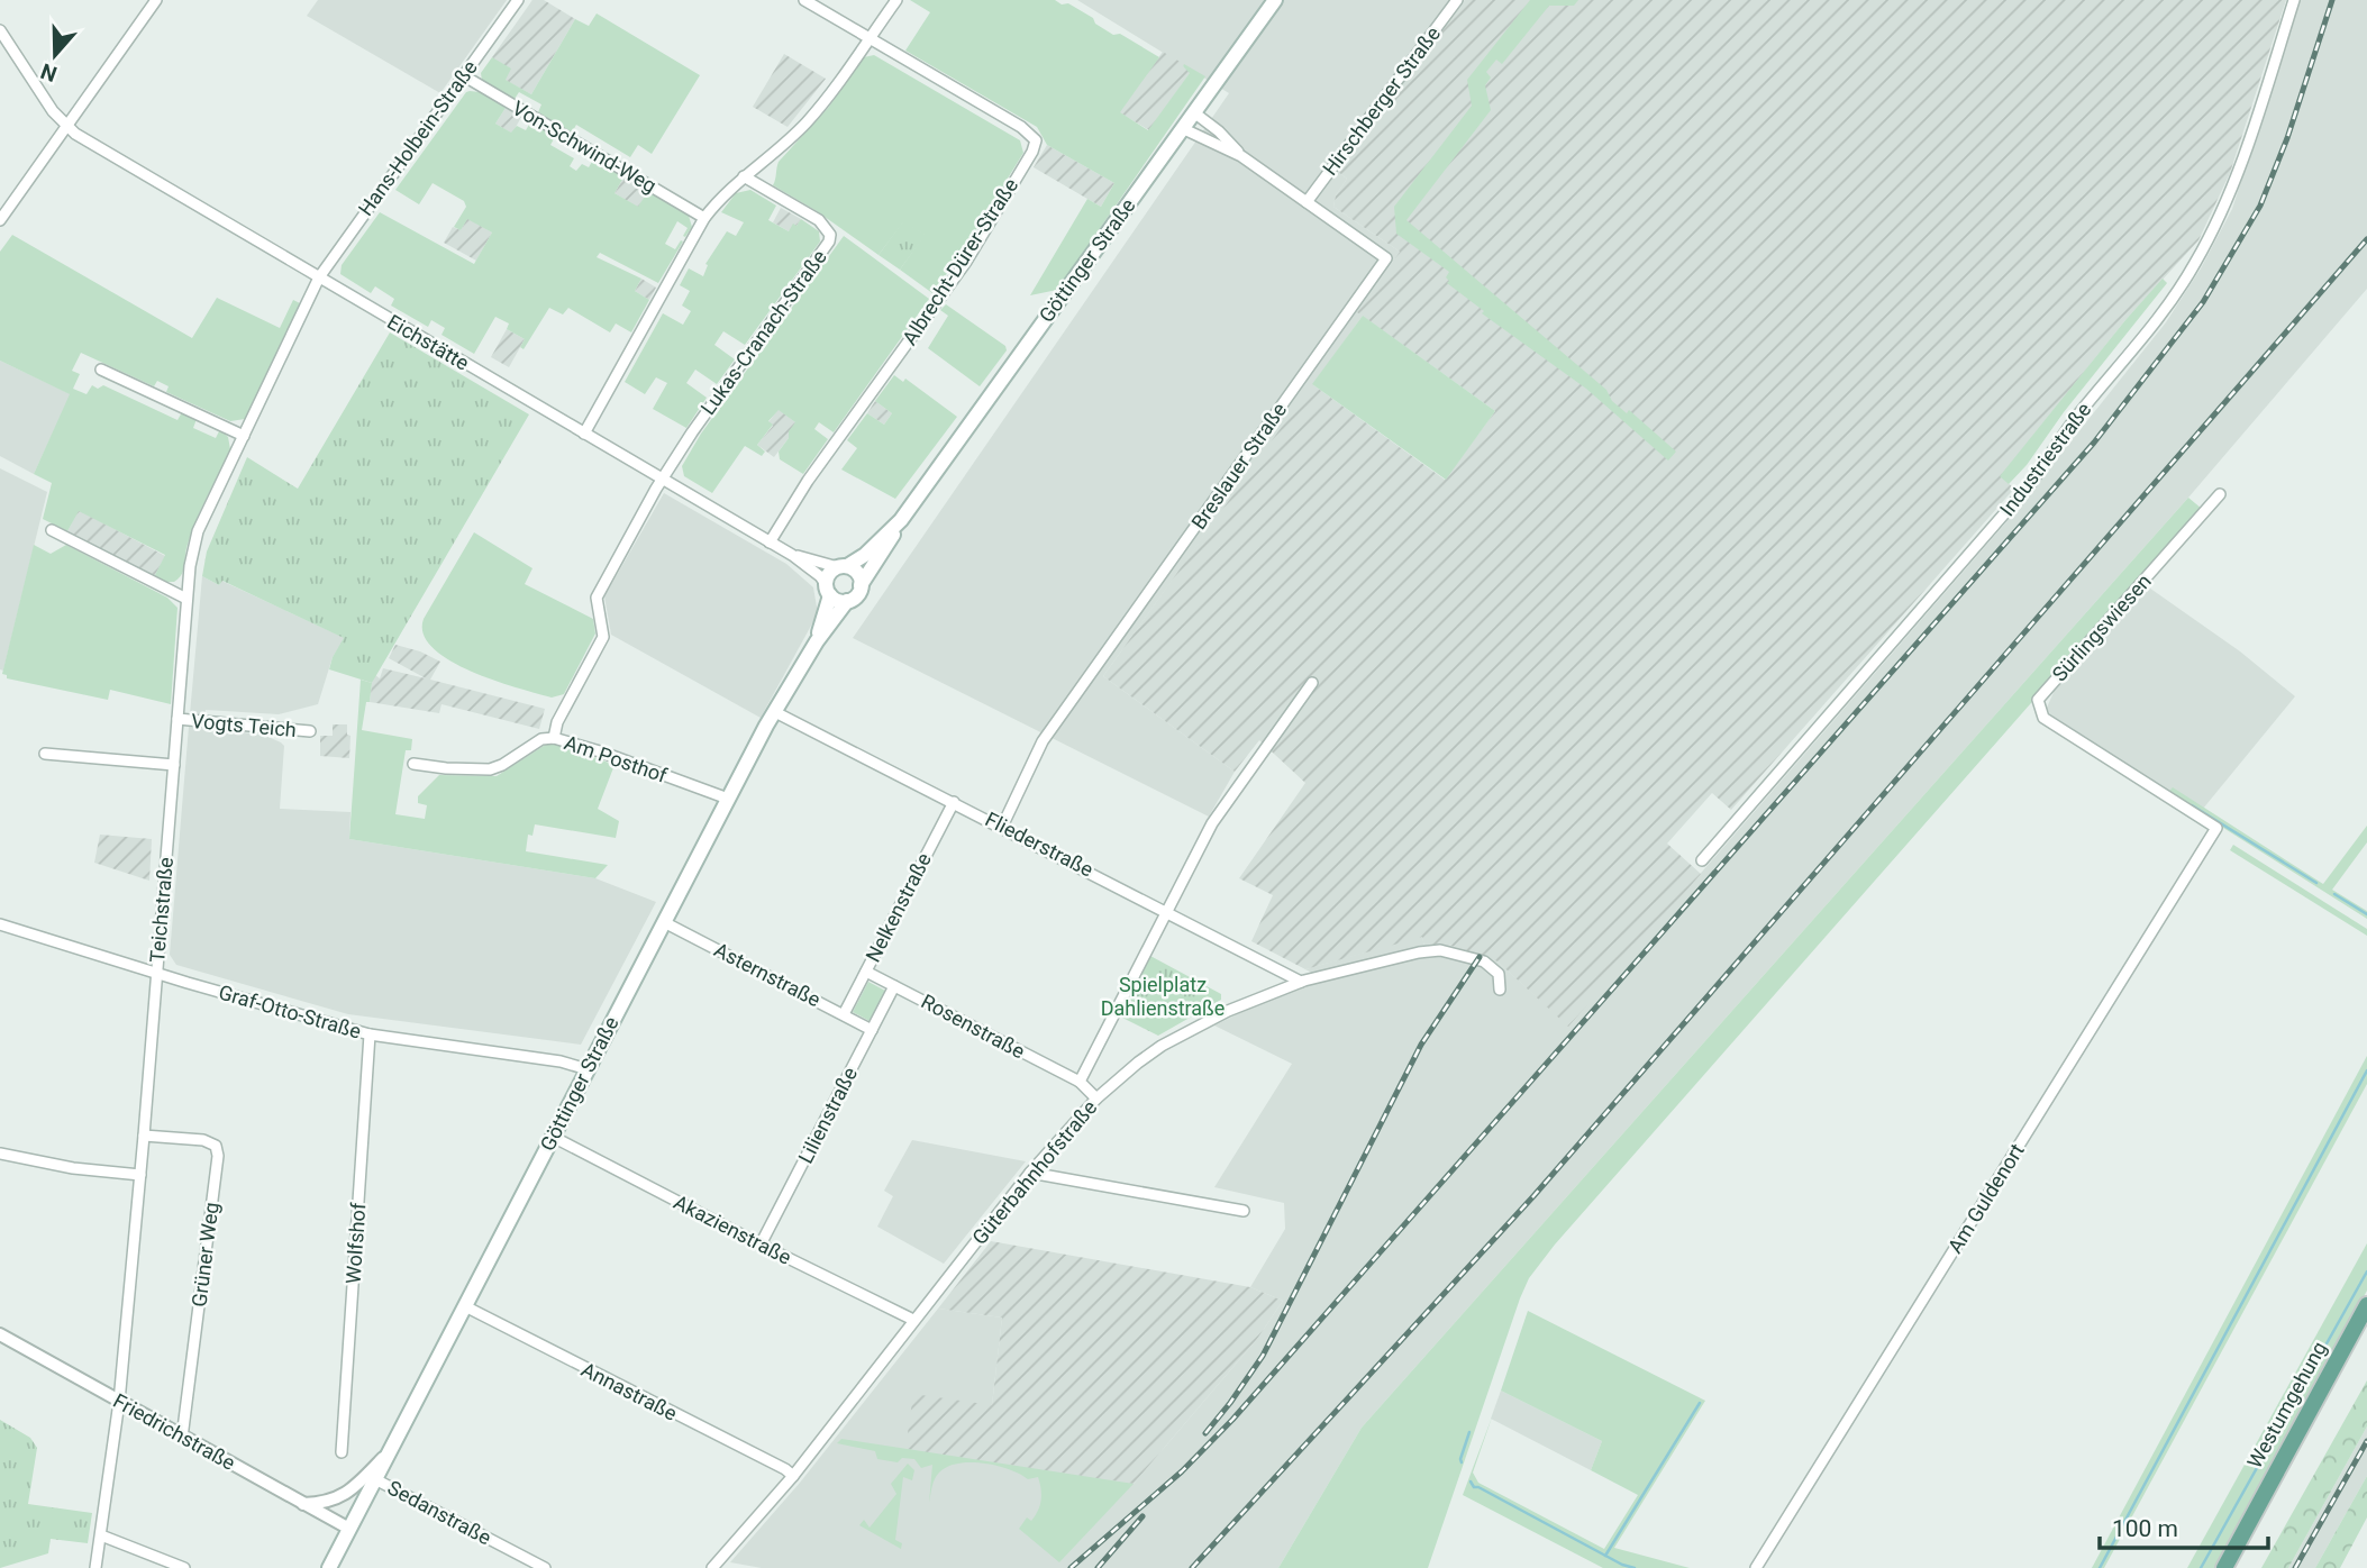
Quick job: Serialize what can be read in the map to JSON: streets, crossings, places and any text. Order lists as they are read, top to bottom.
{
  "streets": {
    "main road": ["Göttinger Straße", "Westumgehung"],
    "street": [
      "Hirschberger Straße",
      "Hans-Holbein-Straße",
      "Von-Schwind-Weg",
      "Albrecht-Dürer-Straße",
      "Lukas-Cranach-Straße",
      "Eichstätte",
      "Industriestraße",
      "Breslauer Straße",
      "Sürlingswiesen",
      "Vogts Teich",
      "Am Posthof",
      "Fliederstraße",
      "Nelkenstraße",
      "Teichstraße",
      "Asternstraße",
      "Graf-Otto-Straße",
      "Rosenstraße",
      "Lilienstraße",
      "Güterbahnhofstraße",
      "Am Guldenort",
      "Akazienstraße",
      "Wolfshof",
      "Grüner Weg",
      "Annastraße",
      "Friedrichstraße",
      "Sedanstraße"
    ]
  },
  "crossings": [
    ["Hirschberger Straße", "Breslauer Straße"],
    ["Hans-Holbein-Straße", "Von-Schwind-Weg"],
    ["Hans-Holbein-Straße", "Eichstätte"],
    ["Hans-Holbein-Straße", "Teichstraße"],
    ["Göttinger Straße", "Eichstätte"],
    ["Göttinger Straße", "Breslauer Straße"],
    ["Göttinger Straße", "Am Posthof"],
    ["Göttinger Straße", "Fliederstraße"],
    ["Göttinger Straße", "Asternstraße"],
    ["Göttinger Straße", "Graf-Otto-Straße"],
    ["Göttinger Straße", "Akazienstraße"],
    ["Göttinger Straße", "Annastraße"],
    ["Göttinger Straße", "Friedrichstraße"],
    ["Göttinger Straße", "Sedanstraße"],
    ["Albrecht-Dürer-Straße", "Eichstätte"],
    ["Lukas-Cranach-Straße", "Eichstätte"],
    ["Eichstätte", "Teichstraße"],
    ["Breslauer Straße", "Fliederstraße"],
    ["Sürlingswiesen", "Am Guldenort"],
    ["Vogts Teich", "Teichstraße"],
    ["Fliederstraße", "Nelkenstraße"],
    ["Fliederstraße", "Güterbahnhofstraße"],
    ["Nelkenstraße", "Asternstraße"],
    ["Nelkenstraße", "Rosenstraße"],
    ["Teichstraße", "Graf-Otto-Straße"],
    ["Teichstraße", "Grüner Weg"],
    ["Teichstraße", "Friedrichstraße"],
    ["Asternstraße", "Lilienstraße"],
    ["Graf-Otto-Straße", "Wolfshof"],
    ["Rosenstraße", "Lilienstraße"],
    ["Rosenstraße", "Güterbahnhofstraße"],
    ["Lilienstraße", "Akazienstraße"],
    ["Güterbahnhofstraße", "Akazienstraße"],
    ["Güterbahnhofstraße", "Annastraße"],
    ["Grüner Weg", "Friedrichstraße"]
  ],
  "parks": ["Spielplatz Dahlienstraße"],
  "scale_bar": "100 m",
  "north": "bottom"
}
